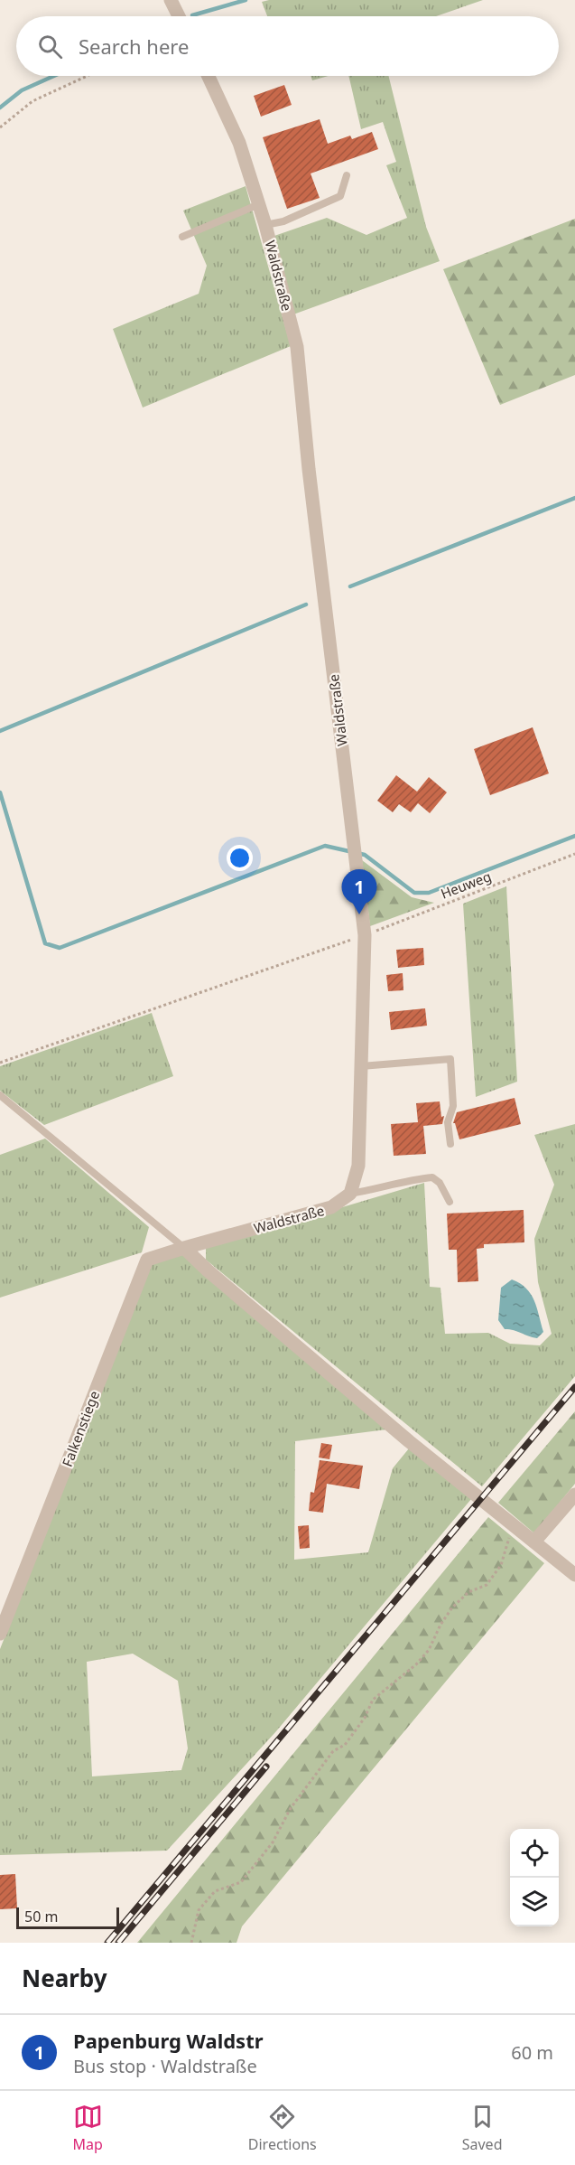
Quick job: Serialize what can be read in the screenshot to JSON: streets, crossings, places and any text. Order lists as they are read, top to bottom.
{
  "streets": {
    "street": ["Waldstraße", "Falkenstiege"],
    "path": ["Heuweg"]
  },
  "crossings": [
    ["Waldstraße", "Heuweg"],
    ["Waldstraße", "Falkenstiege"]
  ],
  "scale_bar": "50 m",
  "page": {
    "search": "Search here",
    "pins": "1",
    "scale": "50 m",
    "heading": "Nearby",
    "list": [
      {
        "mark": "1",
        "name": "Papenburg Waldstr",
        "note": "Bus stop · Waldstraße",
        "value": "60 m"
      }
    ],
    "nav": ["Map", "Directions", "Saved"]
  }
}
